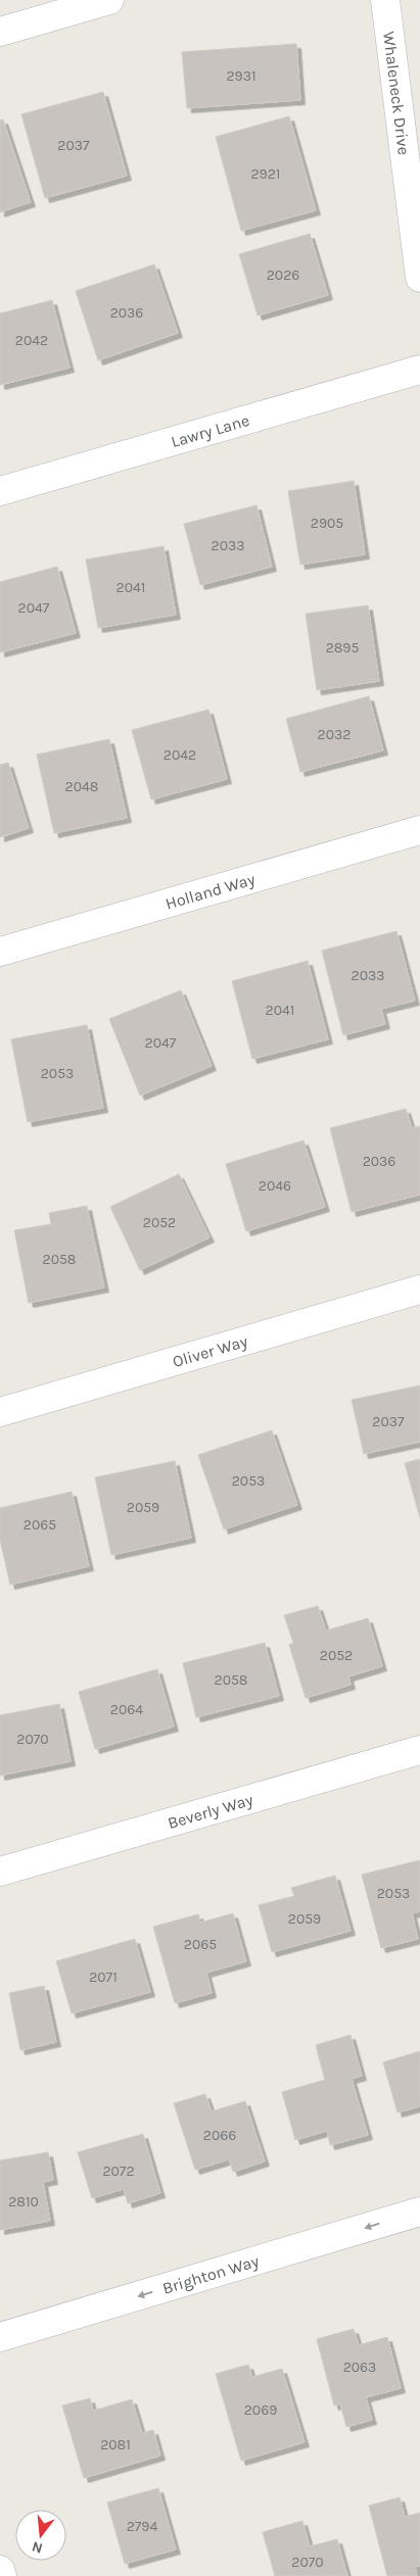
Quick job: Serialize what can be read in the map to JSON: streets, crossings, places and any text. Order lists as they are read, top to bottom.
{
  "streets": {
    "street": [
      "Whaleneck Drive",
      "Lawry Lane",
      "Holland Way",
      "Oliver Way",
      "Beverly Way",
      "Brighton Way"
    ]
  },
  "one_way": ["Brighton Way"],
  "house_numbers": [
    "2931",
    "2037",
    "2921",
    "2026",
    "2036",
    "2042",
    "2905",
    "2033",
    "2041",
    "2047",
    "2895",
    "2032",
    "2042",
    "2048",
    "2033",
    "2041",
    "2047",
    "2053",
    "2036",
    "2046",
    "2052",
    "2058",
    "2037",
    "2053",
    "2059",
    "2065",
    "2052",
    "2058",
    "2064",
    "2070",
    "2053",
    "2059",
    "2065",
    "2071",
    "2066",
    "2072",
    "2810",
    "2063",
    "2069",
    "2081",
    "2794",
    "2070"
  ],
  "north": "bottom"
}
